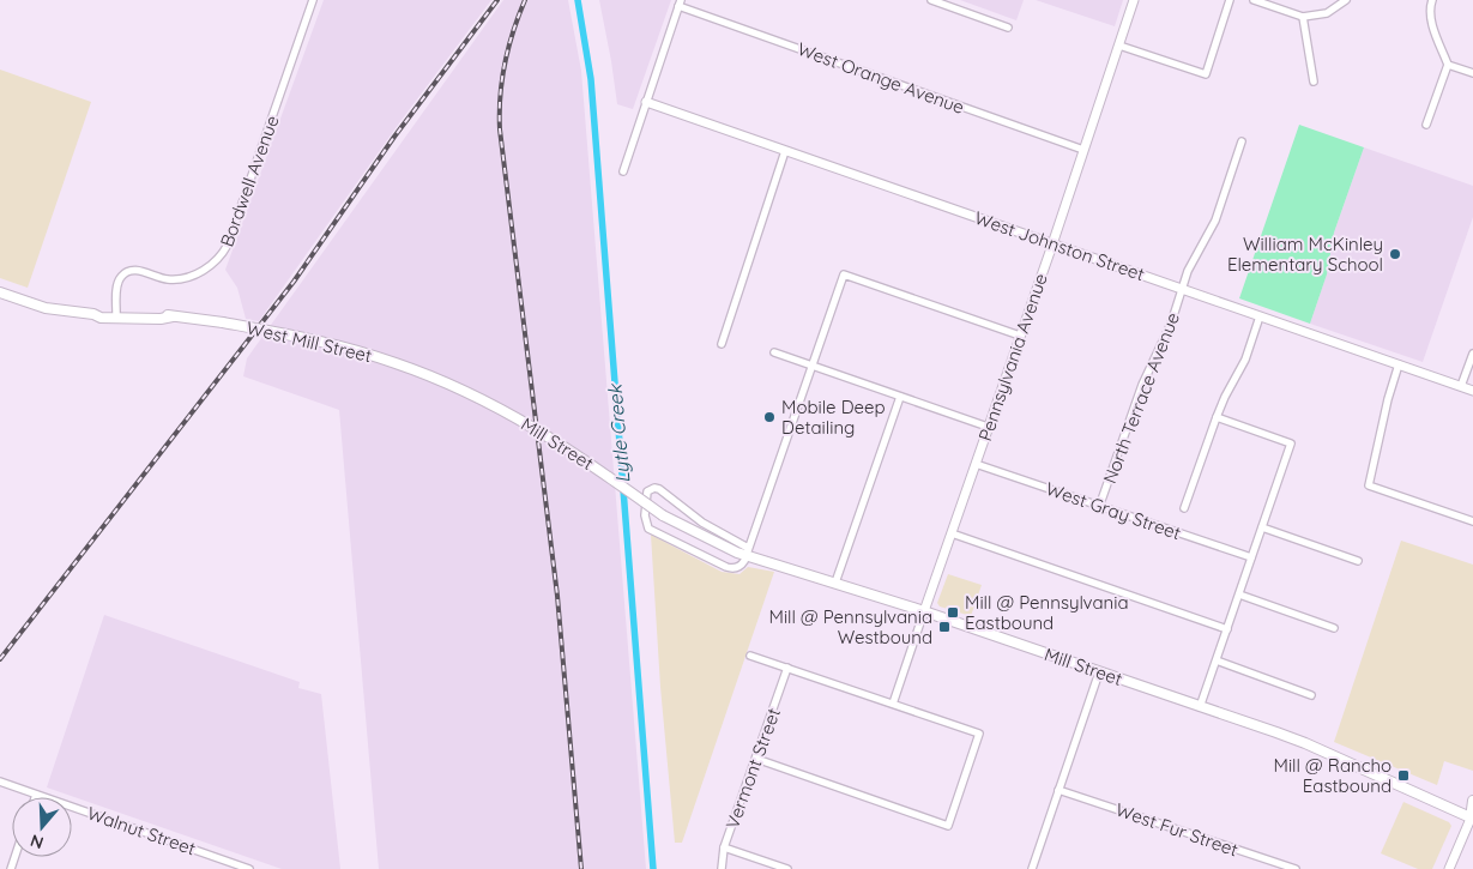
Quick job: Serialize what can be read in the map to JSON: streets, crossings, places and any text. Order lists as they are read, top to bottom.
{
  "streets": {
    "main road": ["West Mill Street", "Mill Street"],
    "street": [
      "West Orange Avenue",
      "Bordwell Avenue",
      "West Johnston Street",
      "Pennsylvania Avenue",
      "North Terrace Avenue",
      "West Gray Street",
      "Vermont Street",
      "West Fur Street",
      "Walnut Street"
    ]
  },
  "crossings": [
    ["West Orange Avenue", "Pennsylvania Avenue"],
    ["Bordwell Avenue", "West Mill Street"],
    ["West Johnston Street", "Pennsylvania Avenue"],
    ["West Johnston Street", "North Terrace Avenue"],
    ["West Mill Street", "Mill Street"],
    ["Pennsylvania Avenue", "Mill Street"],
    ["Pennsylvania Avenue", "West Gray Street"],
    ["North Terrace Avenue", "West Gray Street"]
  ],
  "water": ["Lytle Creek"],
  "places": {
    "other": ["William McKinley Elementary School", "Mobile Deep Detailing"],
    "transit": ["Mill @ Pennsylvania Eastbound", "Mill @ Pennsylvania Westbound", "Mill @ Rancho Eastbound"]
  },
  "north": "bottom"
}
